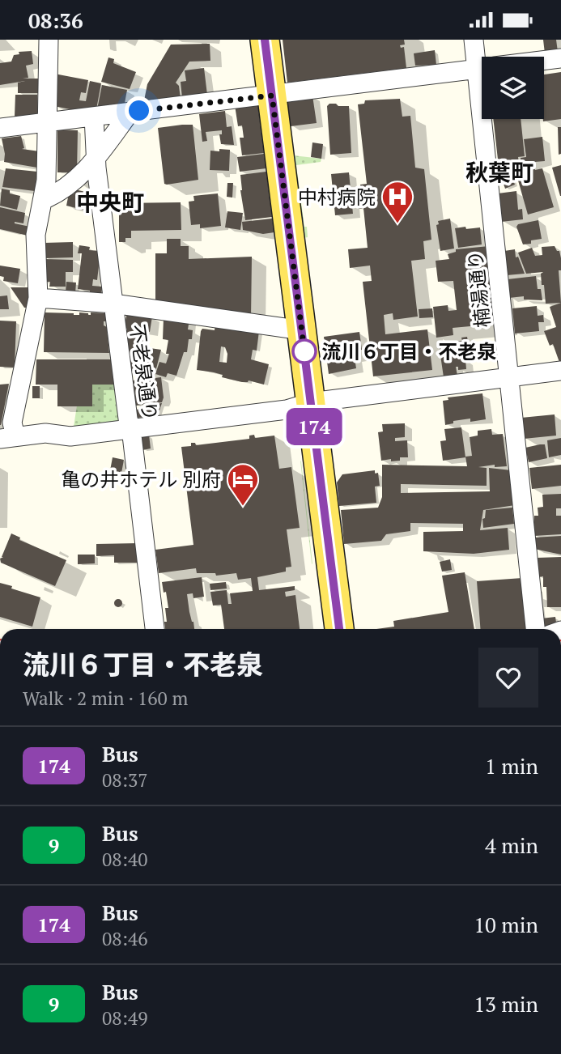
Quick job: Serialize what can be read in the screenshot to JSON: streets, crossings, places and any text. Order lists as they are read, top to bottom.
{
  "streets": {
    "street": ["楠湯通り", "不老泉通り"]
  },
  "districts": ["秋葉町", "中央町"],
  "places": {
    "hospital": ["中村病院"],
    "other": ["流川６丁目・不老泉"],
    "hotel": ["亀の井ホテル 別府"]
  },
  "lines": ["bus line 174"],
  "page": {
    "status": "08:36",
    "on_map": "174",
    "heading": ["流川６丁目・不老泉", "Walk · 2 min · 160 m"],
    "list": [
      {
        "mark": "174",
        "name": "Bus",
        "note": "08:37",
        "value": "1 min"
      },
      {
        "mark": "9",
        "name": "Bus",
        "note": "08:40",
        "value": "4 min"
      },
      {
        "mark": "174",
        "name": "Bus",
        "note": "08:46",
        "value": "10 min"
      },
      {
        "mark": "9",
        "name": "Bus",
        "note": "08:49",
        "value": "13 min"
      }
    ]
  }
}
